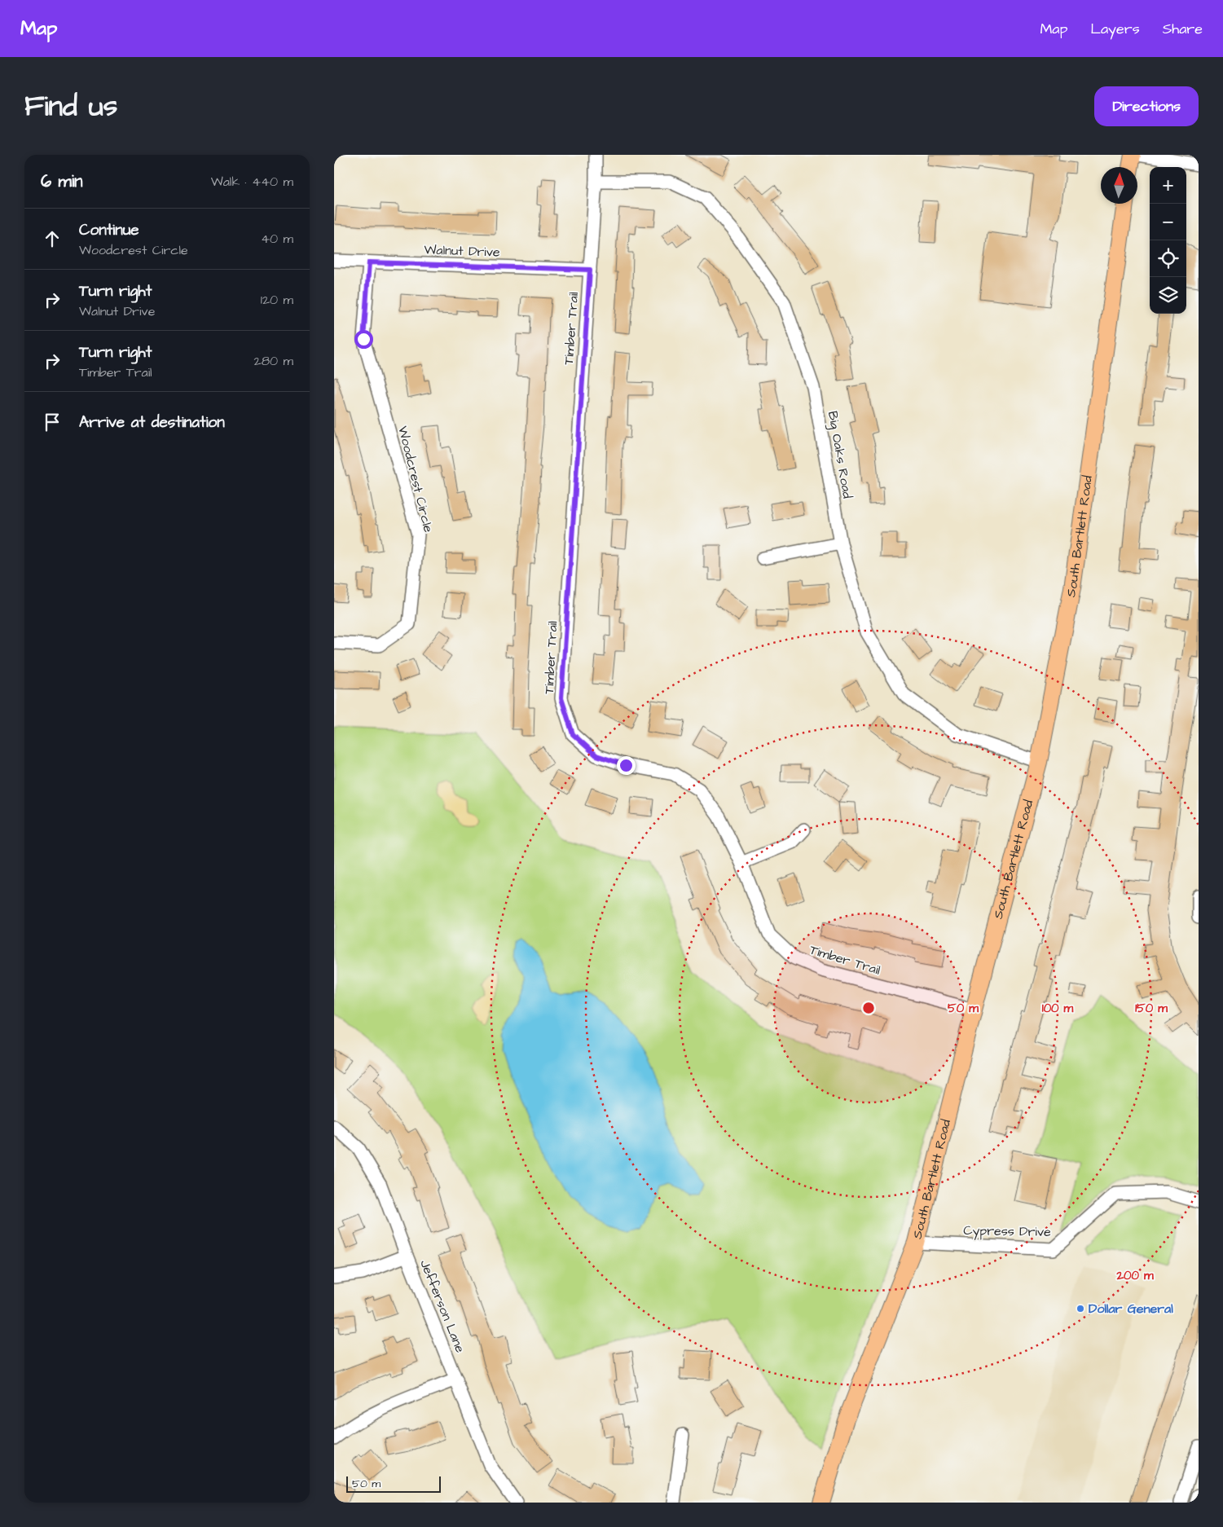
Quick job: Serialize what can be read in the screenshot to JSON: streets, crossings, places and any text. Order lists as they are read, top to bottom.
{
  "streets": {
    "main road": ["South Bartlett Road"],
    "street": [
      "Walnut Drive",
      "Timber Trail",
      "Big Oaks Road",
      "Woodcrest Circle",
      "Cypress Drive",
      "Jefferson Lane"
    ]
  },
  "crossings": [
    ["Walnut Drive", "Timber Trail"],
    ["Walnut Drive", "Woodcrest Circle"],
    ["Timber Trail", "Big Oaks Road"],
    ["Timber Trail", "South Bartlett Road"],
    ["Big Oaks Road", "South Bartlett Road"],
    ["South Bartlett Road", "Cypress Drive"]
  ],
  "places": ["Dollar General"],
  "scale_bar": "50 m",
  "north": "top",
  "page": {
    "header": "Map",
    "nav": ["Map", "Layers", "Share"],
    "title": "Find us",
    "buttons": "Directions",
    "heading": ["6 min", "Walk · 440 m"],
    "map_buttons": ["+", "−"],
    "list": [
      ["Continue", "Woodcrest Circle", "40 m"],
      ["Turn right", "Walnut Drive", "120 m"],
      ["Turn right", "Timber Trail", "280 m"],
      "Arrive at destination"
    ],
    "scale": "50 m"
  },
  "rings": [
    "50 m",
    "100 m",
    "150 m",
    "200 m"
  ]
}
